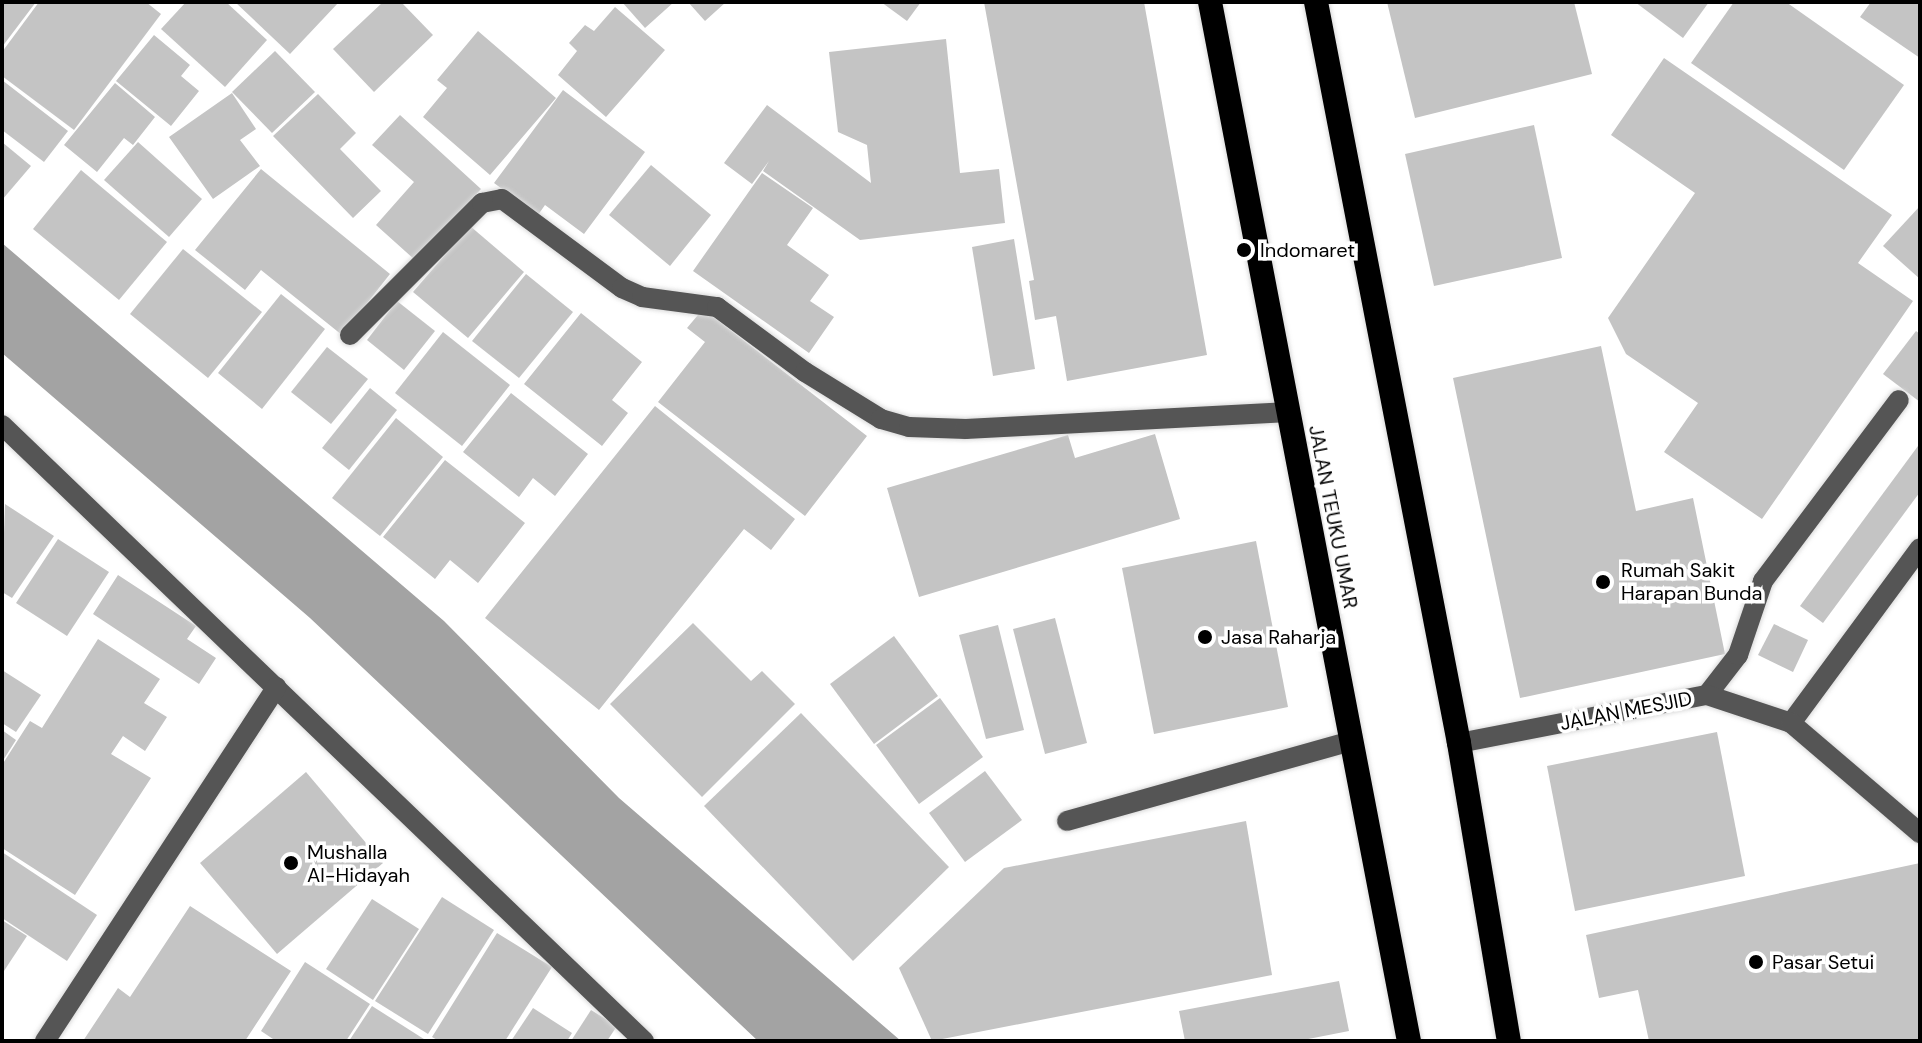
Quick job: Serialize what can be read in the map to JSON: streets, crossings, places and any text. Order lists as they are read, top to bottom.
{
  "streets": {
    "highway": ["JALAN TEUKU UMAR"],
    "street": ["JALAN MESJID"]
  },
  "places": [
    "Indomaret",
    "Rumah Sakit Harapan Bunda",
    "Jasa Raharja",
    "Mushalla Al-Hidayah",
    "Pasar Setui"
  ]
}
